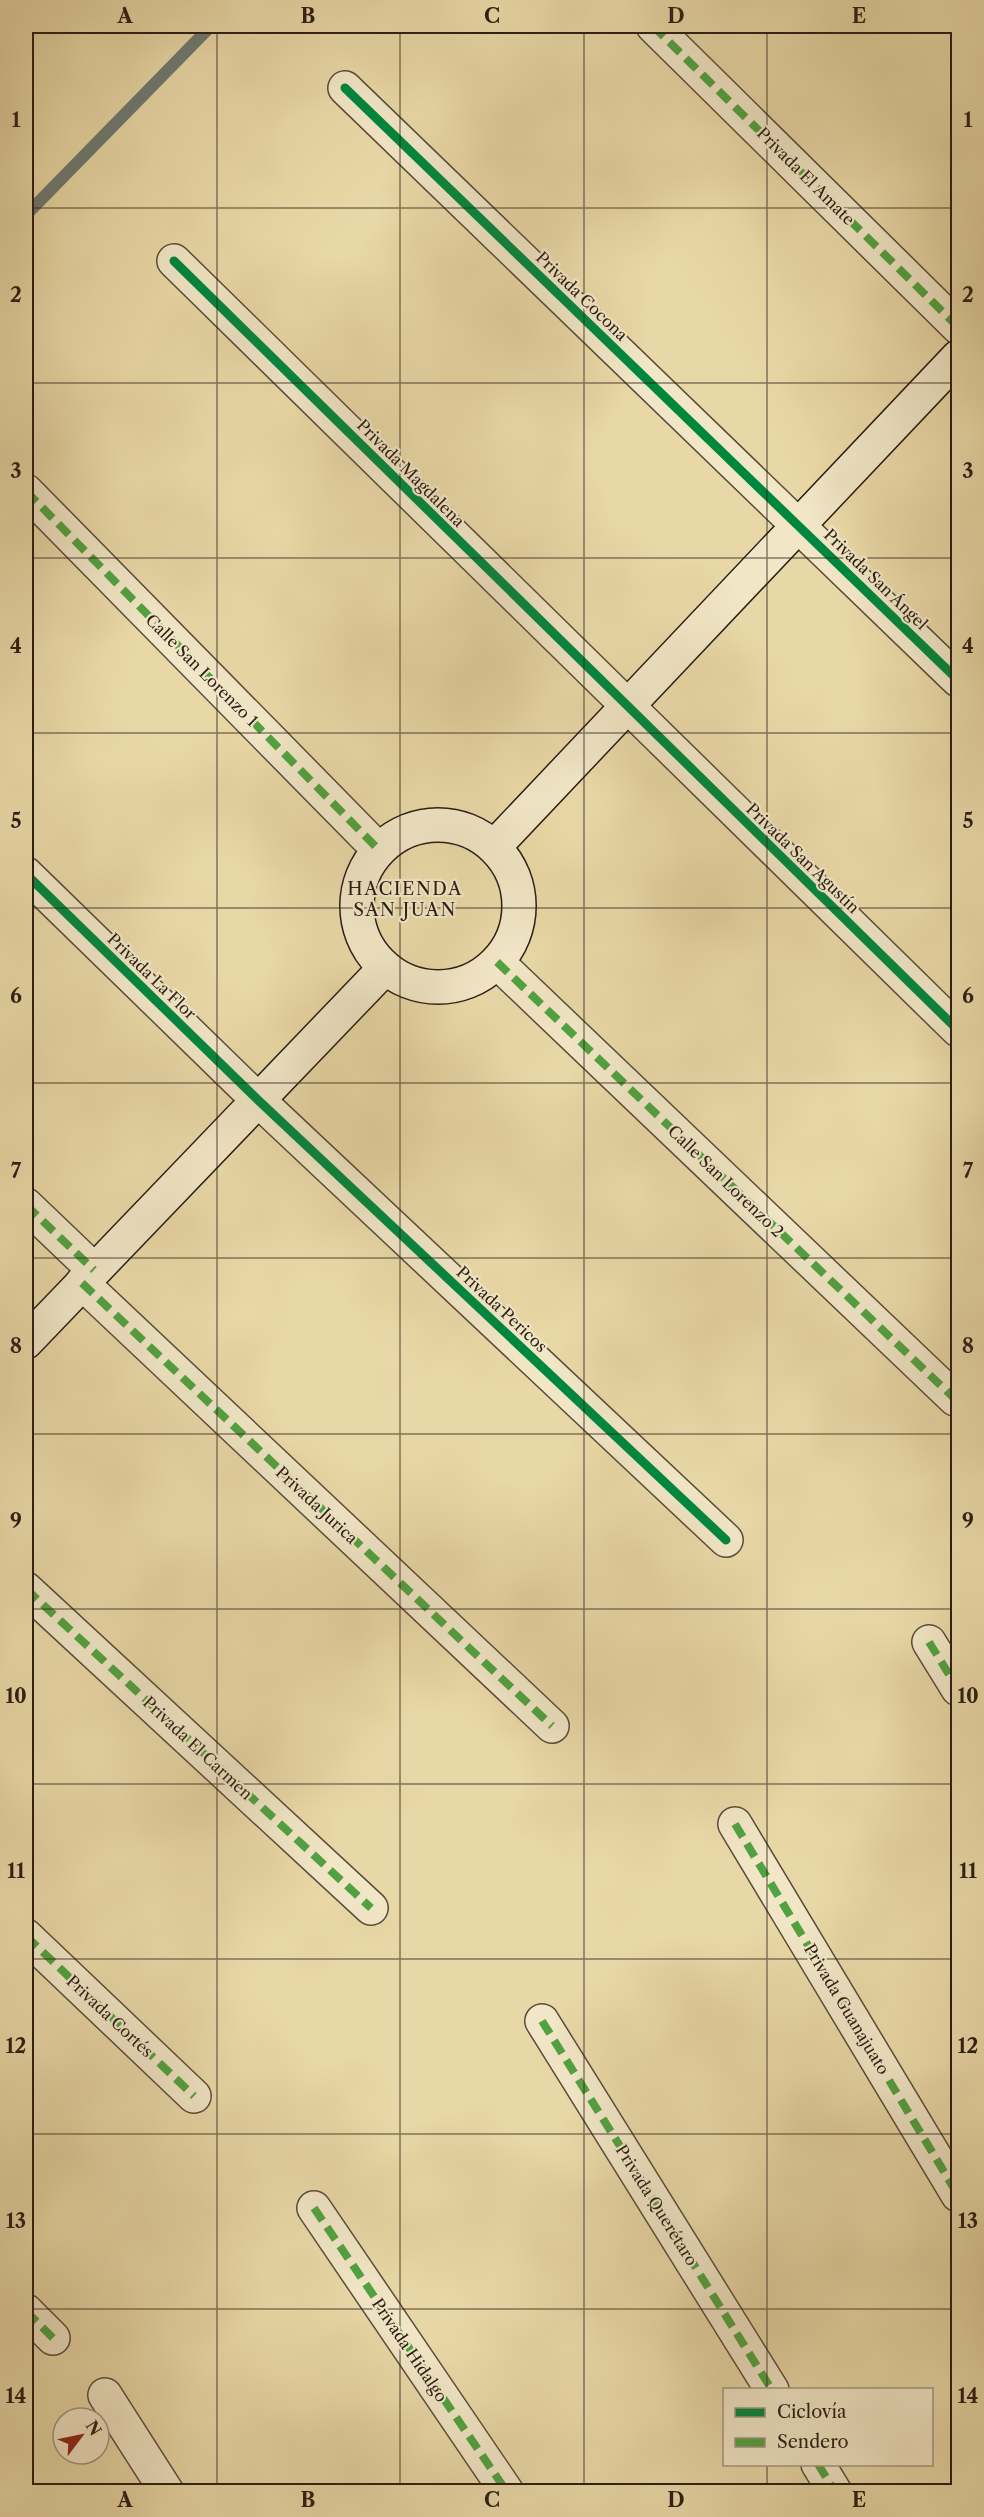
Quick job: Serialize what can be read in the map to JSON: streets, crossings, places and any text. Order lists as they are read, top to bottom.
{
  "streets": {
    "street": [
      "Privada El Amate",
      "Privada Cocona",
      "Privada Magdalena",
      "Privada San Ángel",
      "Calle San Lorenzo 1",
      "Privada San Agustín",
      "Privada La Flor",
      "Calle San Lorenzo 2",
      "Privada Pericos",
      "Privada Jurica",
      "Privada El Carmen",
      "Privada Guanajuato",
      "Privada Cortés",
      "Privada Querétaro",
      "Privada Hidalgo"
    ]
  },
  "crossings": [
    ["Privada Cocona", "Privada San Ángel"],
    ["Privada Magdalena", "Privada San Agustín"],
    ["Calle San Lorenzo 1", "Calle San Lorenzo 2"],
    ["Privada La Flor", "Privada Pericos"]
  ],
  "districts": ["HACIENDA SAN JUAN"],
  "legend": ["Ciclovía", "Sendero"],
  "north": "top right",
  "grid": {
    "columns": [
      "A",
      "B",
      "C",
      "D",
      "E"
    ],
    "rows": [
      "1",
      "2",
      "3",
      "4",
      "5",
      "6",
      "7",
      "8",
      "9",
      "10",
      "11",
      "12",
      "13",
      "14"
    ]
  }
}
